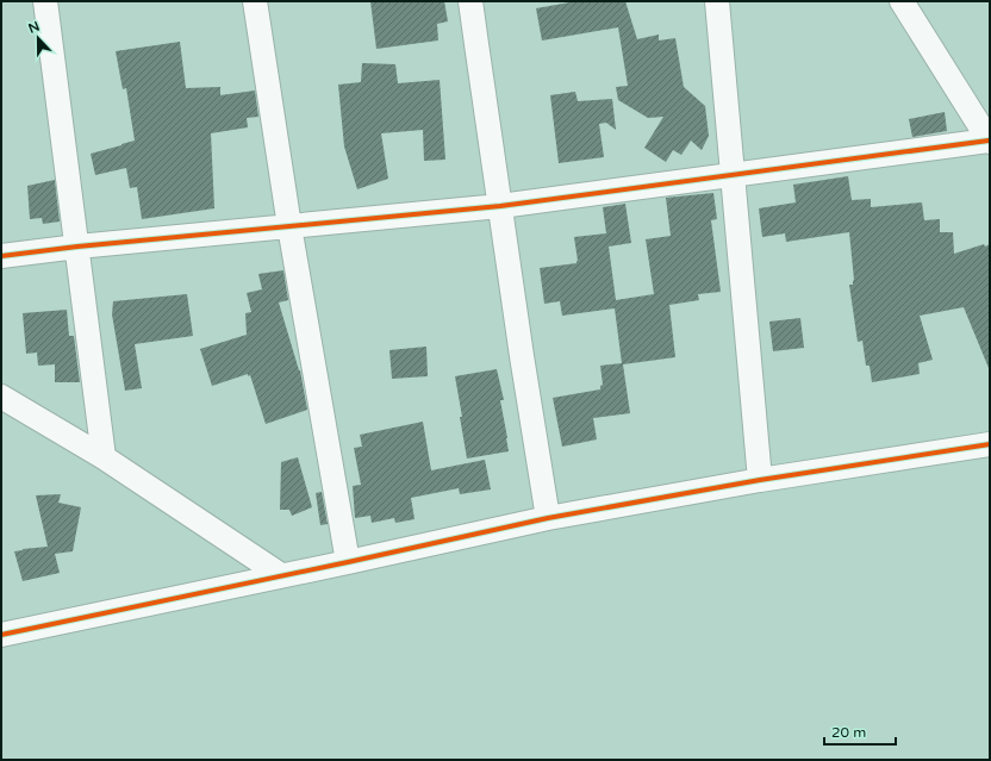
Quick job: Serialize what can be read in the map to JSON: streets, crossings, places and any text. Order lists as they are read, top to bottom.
{
  "scale_bar": "20 m",
  "north": "top"
}
